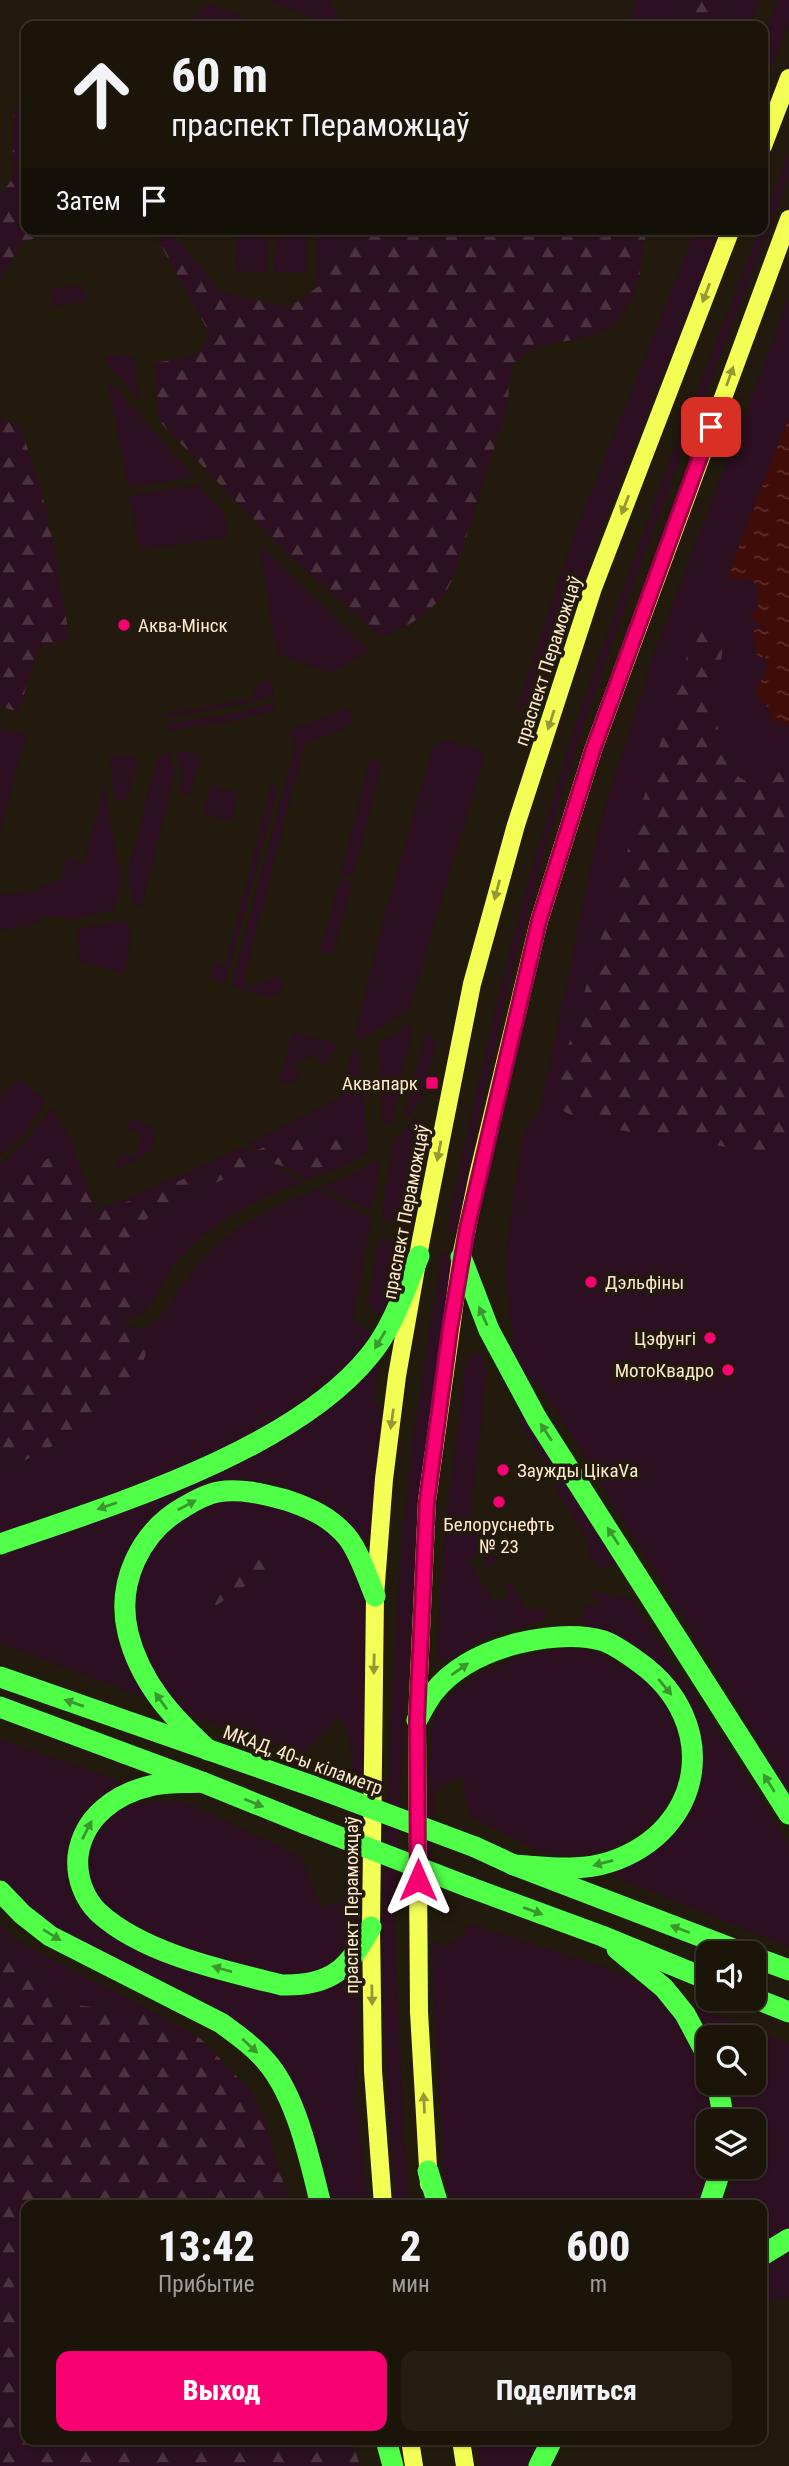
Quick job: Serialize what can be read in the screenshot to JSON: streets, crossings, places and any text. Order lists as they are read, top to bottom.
{
  "streets": {
    "highway": ["МКАД, 40-ы кіламетр"],
    "main road": ["праспект Пераможцаў"]
  },
  "places": {
    "other": [
      "Аква-Мінск",
      "Дэльфіны",
      "Цэфунгі",
      "МотоКвадро",
      "Заужды ЦікаVа",
      "Белоруснефть № 23"
    ],
    "transit": ["Аквапарк"]
  },
  "page": {
    "turn": ["60 m", "праспект Пераможцаў"],
    "then": "Затем",
    "eta": [
      "13:42",
      "Прибытие",
      "2",
      "мин",
      "600",
      "m"
    ],
    "buttons": ["Выход", "Поделиться"]
  }
}
